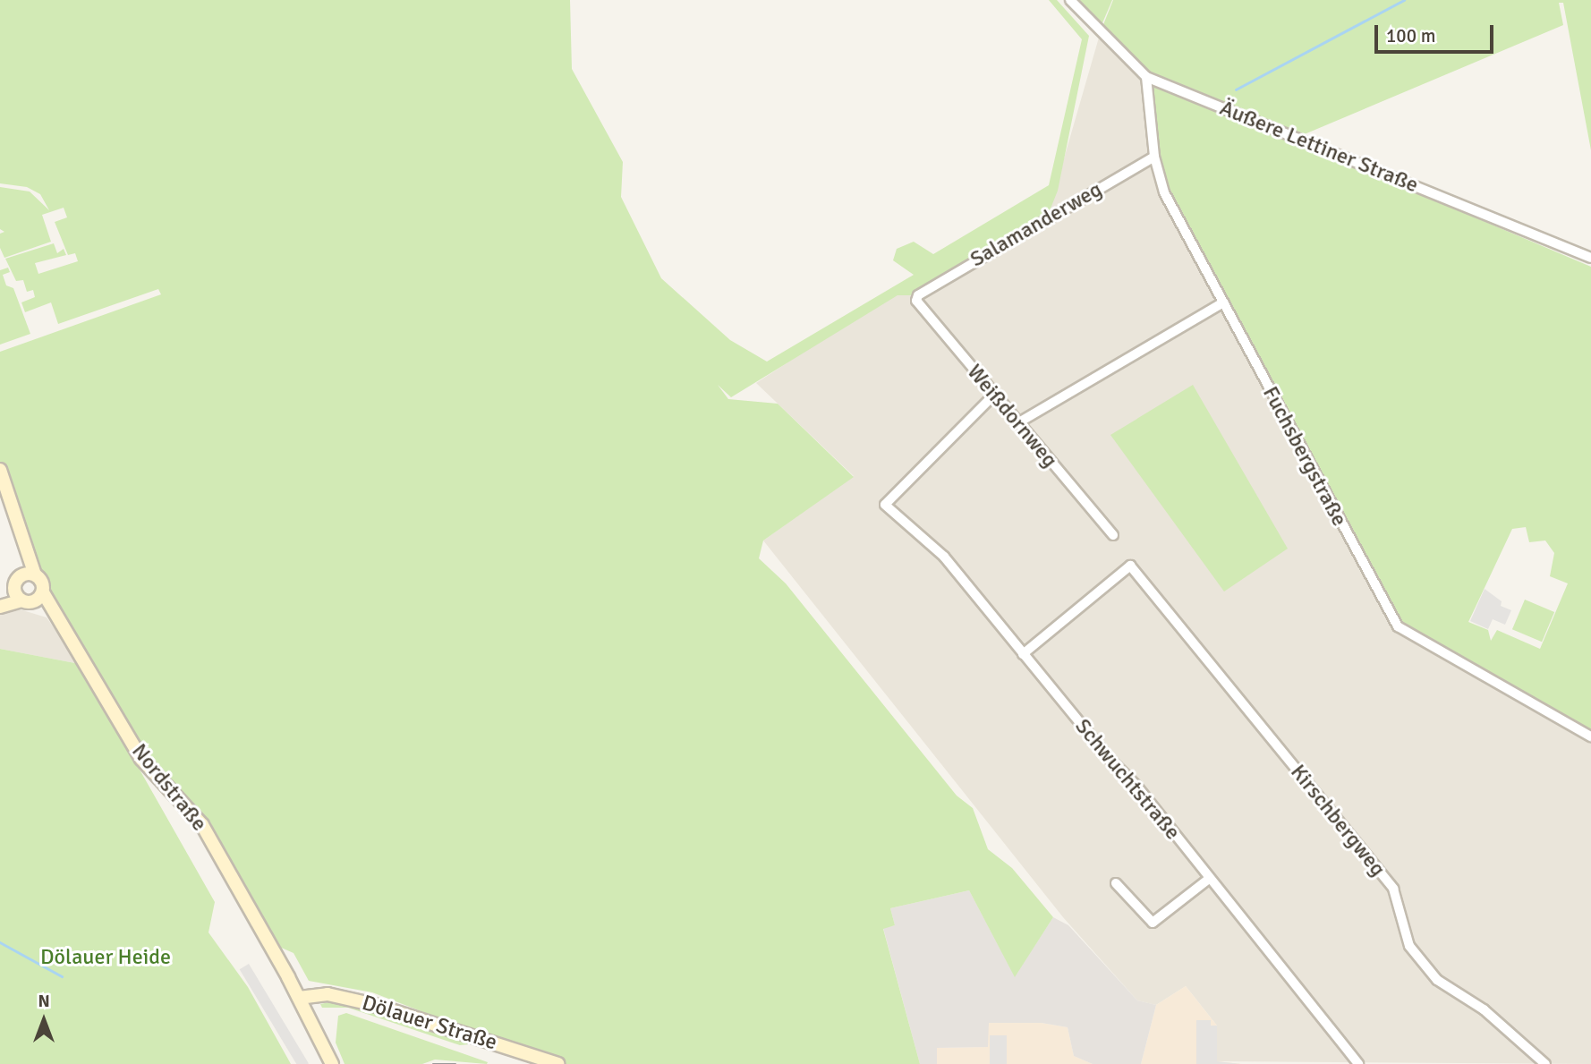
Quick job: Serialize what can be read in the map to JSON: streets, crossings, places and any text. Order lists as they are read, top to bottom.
{
  "streets": {
    "main road": ["Nordstraße", "Dölauer Straße"],
    "street": [
      "Äußere Lettiner Straße",
      "Salamanderweg",
      "Weißdornweg",
      "Fuchsbergstraße",
      "Schwuchtstraße",
      "Kirschbergweg"
    ]
  },
  "crossings": [
    ["Äußere Lettiner Straße", "Fuchsbergstraße"],
    ["Salamanderweg", "Weißdornweg"],
    ["Salamanderweg", "Fuchsbergstraße"],
    ["Weißdornweg", "Schwuchtstraße"],
    ["Schwuchtstraße", "Kirschbergweg"],
    ["Nordstraße", "Dölauer Straße"]
  ],
  "parks": ["Dölauer Heide"],
  "scale_bar": "100 m",
  "north": "top"
}
